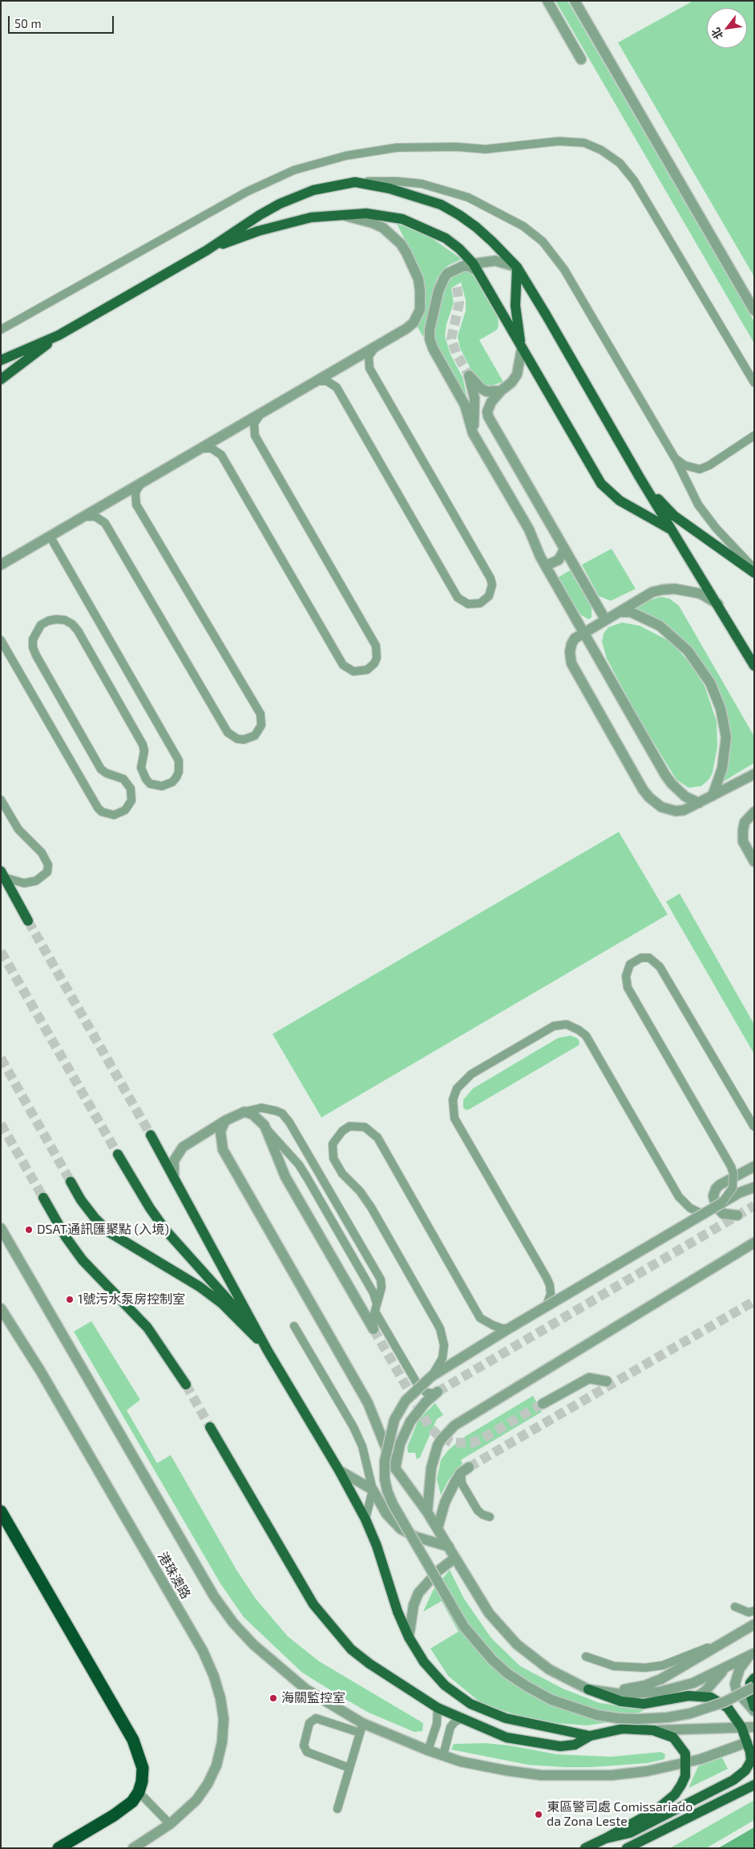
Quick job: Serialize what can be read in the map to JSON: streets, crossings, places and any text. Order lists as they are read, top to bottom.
{
  "streets": {
    "street": ["港珠澳路"]
  },
  "places": [
    "DSAT通訊匯聚點 (入境)",
    "1號污水泵房控制室",
    "海關監控室",
    "東區警司處 Comissariado da Zona Leste"
  ],
  "scale_bar": "50 m",
  "north": "bottom left"
}
